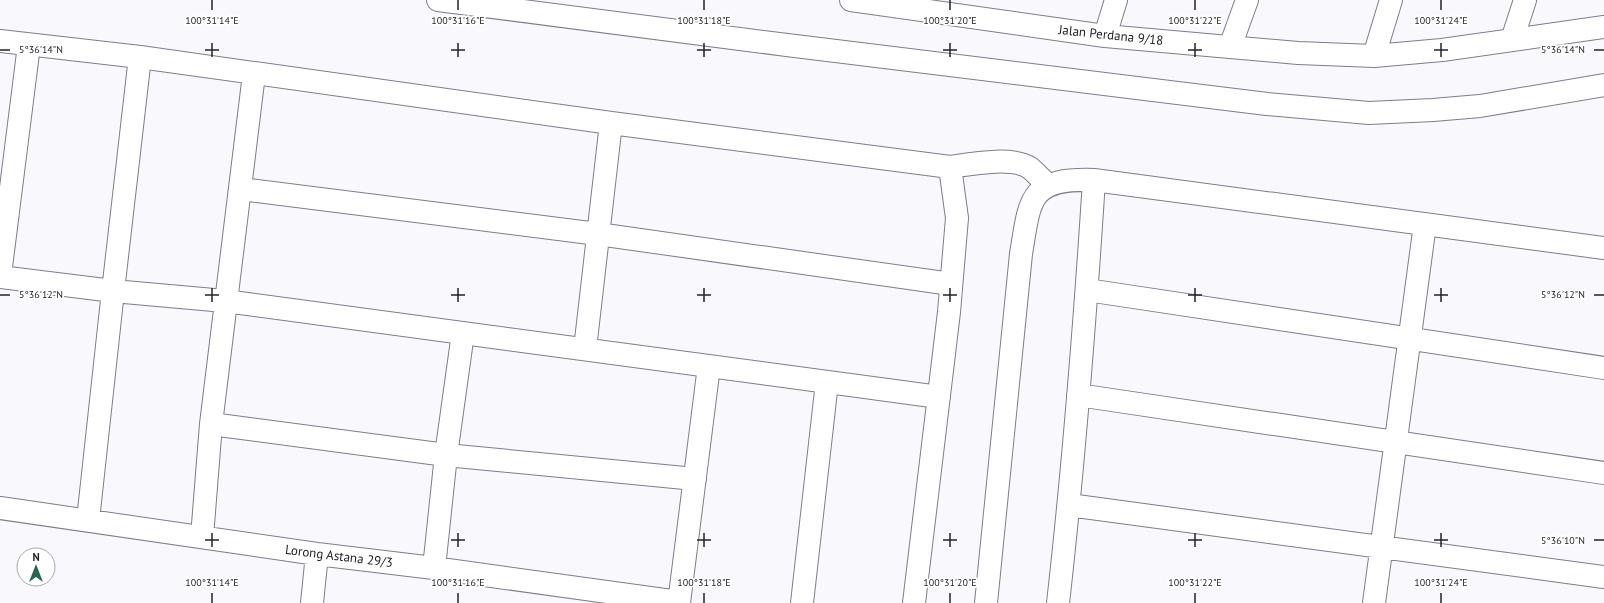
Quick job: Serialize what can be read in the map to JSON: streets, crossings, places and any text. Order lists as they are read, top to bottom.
{
  "streets": {
    "street": ["Jalan Perdana 9/18", "Lorong Astana 29/3"]
  },
  "north": "top",
  "coordinates": [
    "100°31'14\"E",
    "100°31'16\"E",
    "100°31'18\"E",
    "100°31'20\"E",
    "100°31'22\"E",
    "100°31'24\"E",
    "5°36'14\"N",
    "5°36'12\"N",
    "5°36'10\"N"
  ]
}
